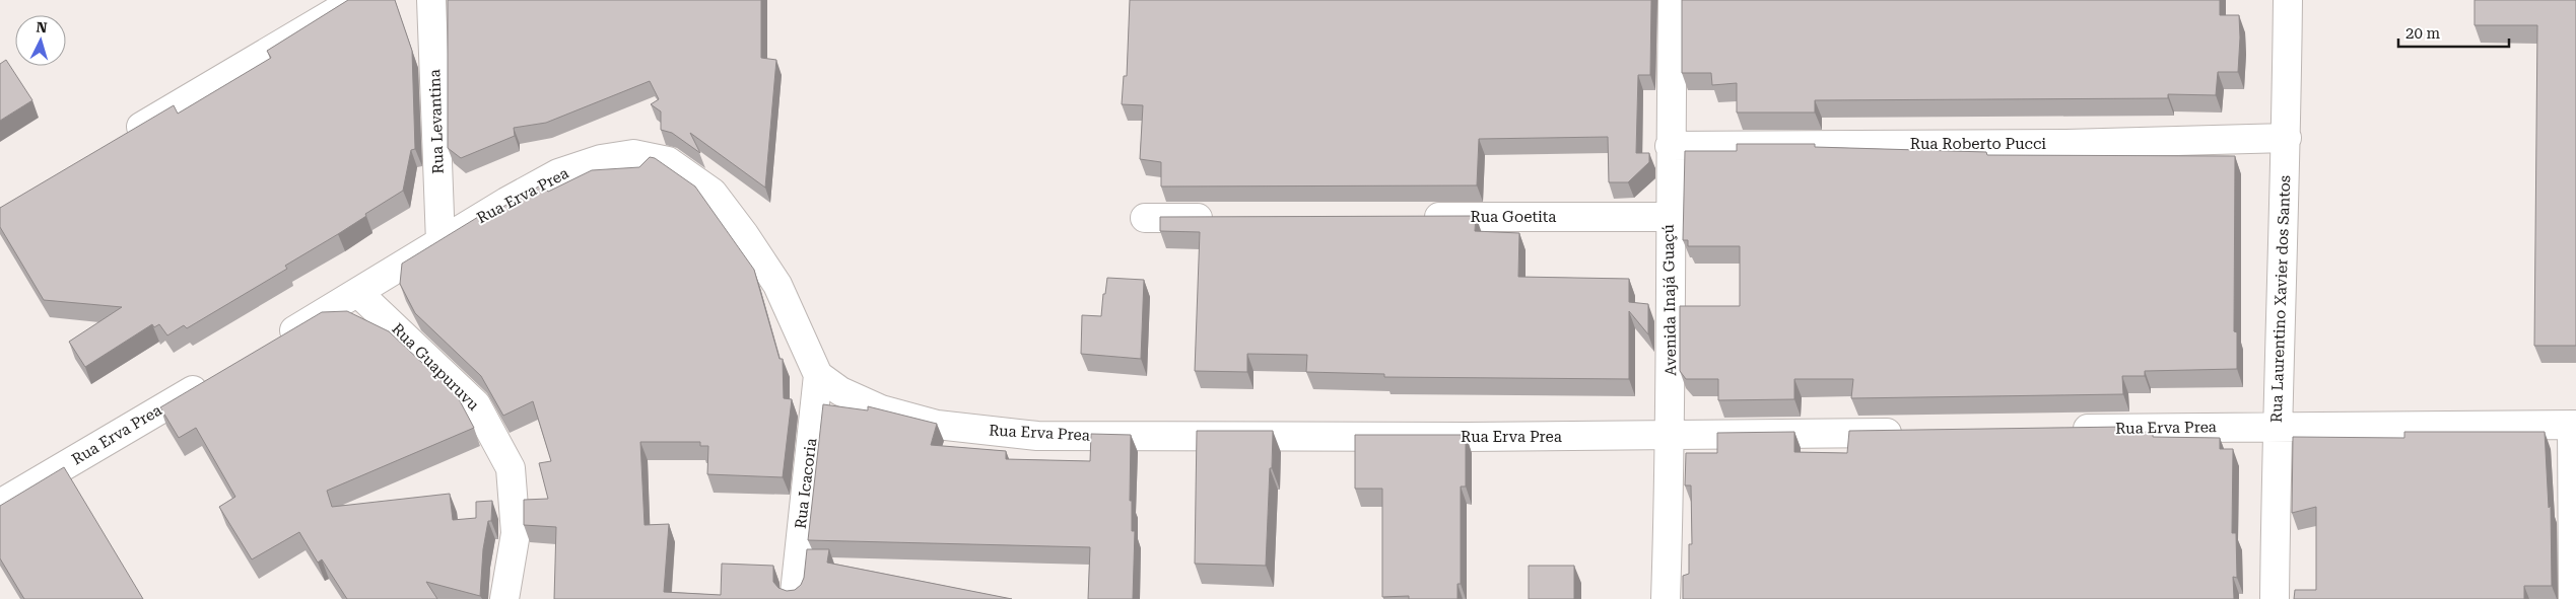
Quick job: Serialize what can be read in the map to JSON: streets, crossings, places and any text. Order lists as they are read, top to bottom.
{
  "streets": {
    "street": [
      "Rua Levantina",
      "Rua Roberto Pucci",
      "Rua Erva Prea",
      "Rua Goetita",
      "Rua Laurentino Xavier dos Santos",
      "Avenida Inajá Guaçú",
      "Rua Guapuruvu",
      "Rua Icacoria"
    ]
  },
  "crossings": [
    ["Rua Levantina", "Rua Erva Prea"],
    ["Rua Roberto Pucci", "Rua Laurentino Xavier dos Santos"],
    ["Rua Roberto Pucci", "Avenida Inajá Guaçú"],
    ["Rua Erva Prea", "Rua Laurentino Xavier dos Santos"],
    ["Rua Erva Prea", "Avenida Inajá Guaçú"],
    ["Rua Erva Prea", "Rua Guapuruvu"],
    ["Rua Erva Prea", "Rua Icacoria"],
    ["Rua Goetita", "Avenida Inajá Guaçú"]
  ],
  "scale_bar": "20 m",
  "north": "top"
}
